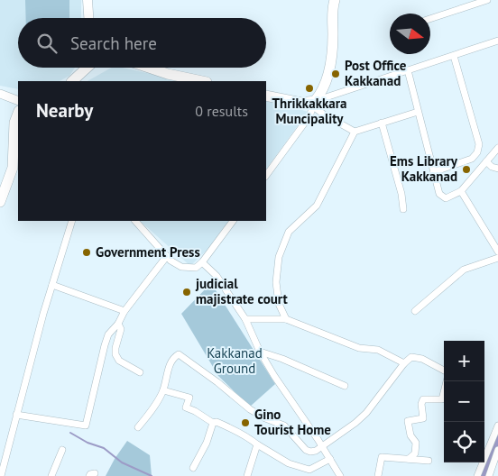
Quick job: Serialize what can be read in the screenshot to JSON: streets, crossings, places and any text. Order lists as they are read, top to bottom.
{
  "parks": ["Kakkanad Ground"],
  "places": [
    "Post Office Kakkanad",
    "Thrikkakkara Muncipality",
    "Ems Library Kakkanad",
    "Government Press",
    "judicial majistrate court",
    "Gino Tourist Home"
  ],
  "north": "right",
  "page": {
    "search": "Search here",
    "heading": ["Nearby", "0 results"],
    "map_buttons": ["+", "−"]
  }
}
